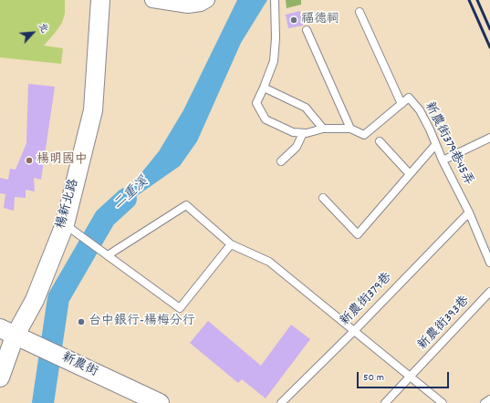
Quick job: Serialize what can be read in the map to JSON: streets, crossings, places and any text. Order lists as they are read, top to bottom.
{
  "streets": {
    "street": ["楊新北路", "新農街"],
    "lane": ["新農街379巷45弄", "新農街379巷", "新農街393巷"]
  },
  "crossings": [
    ["新農街379巷45弄", "新農街379巷"],
    ["楊新北路", "新農街"]
  ],
  "water": ["二重溪"],
  "places": ["福德祠", "楊明國中", "台中銀行-楊梅分行"],
  "scale_bar": "50 m",
  "north": "top right"
}
